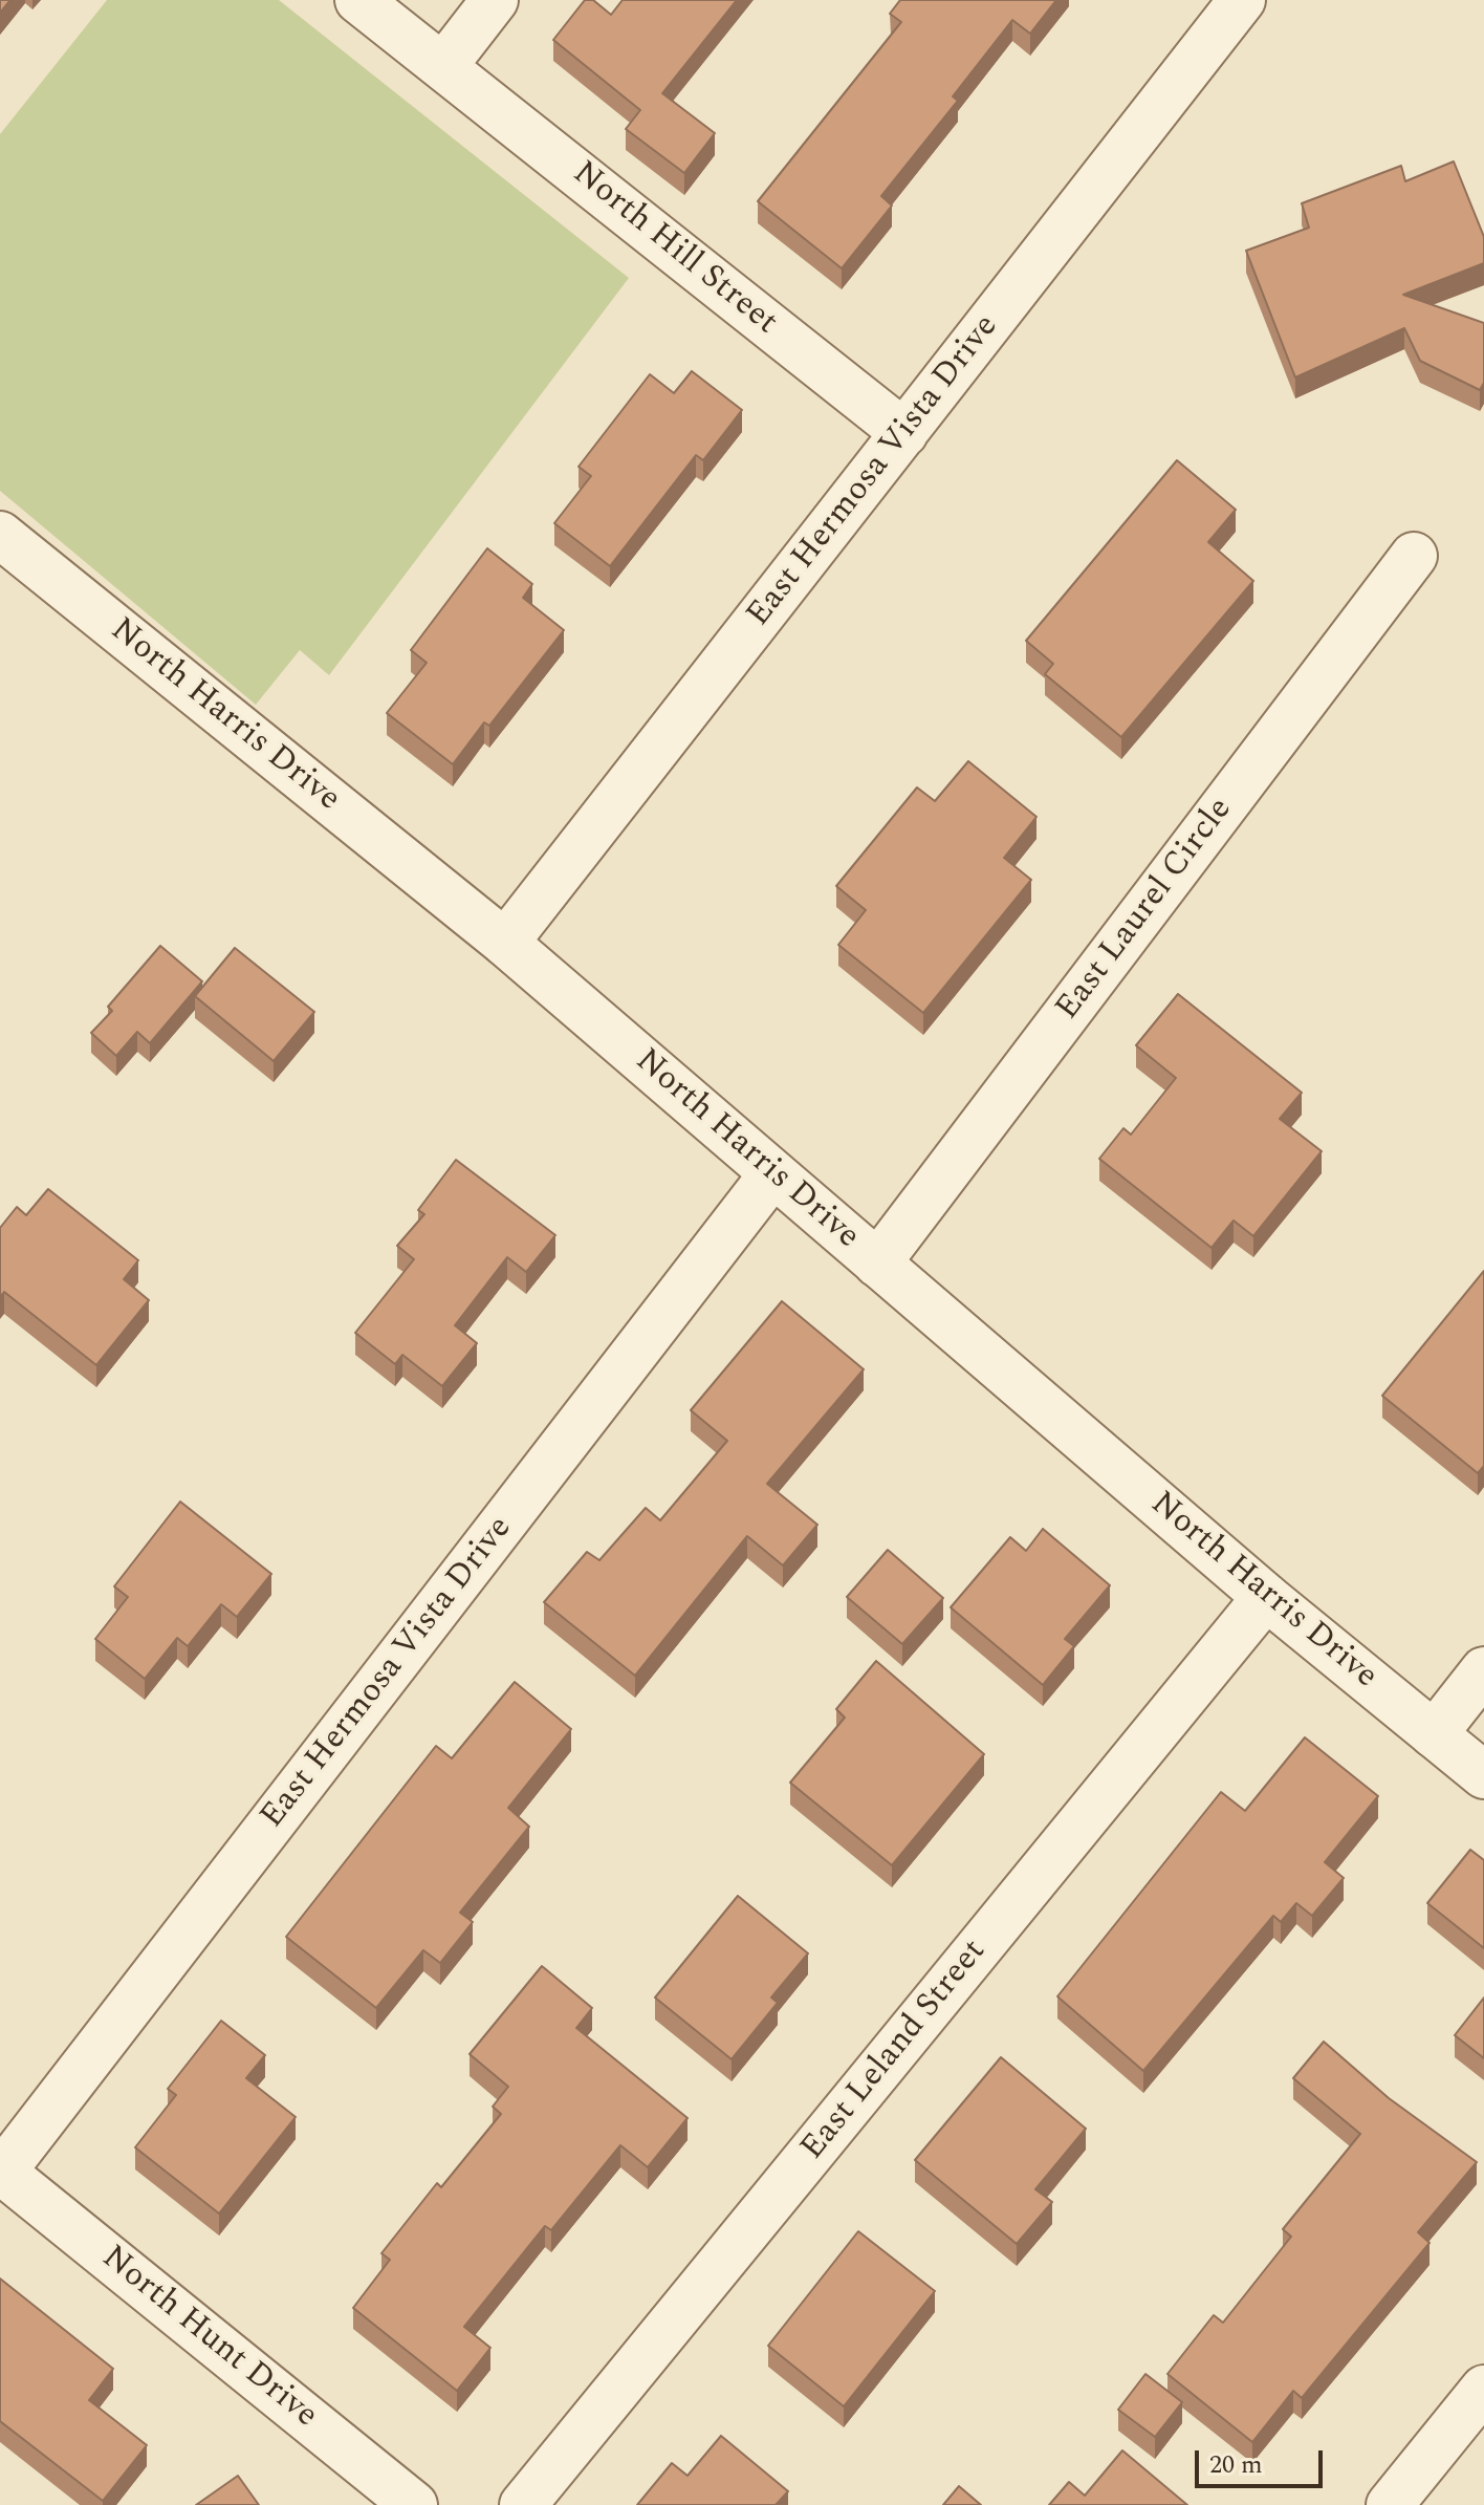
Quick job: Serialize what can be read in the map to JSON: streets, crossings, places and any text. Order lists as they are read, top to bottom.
{
  "streets": {
    "street": [
      "North Hill Street",
      "East Hermosa Vista Drive",
      "North Harris Drive",
      "East Laurel Circle",
      "East Leland Street",
      "North Hunt Drive"
    ]
  },
  "crossings": [
    ["North Hill Street", "East Hermosa Vista Drive"],
    ["East Hermosa Vista Drive", "North Harris Drive"],
    ["East Hermosa Vista Drive", "North Hunt Drive"],
    ["North Harris Drive", "East Laurel Circle"],
    ["North Harris Drive", "East Leland Street"]
  ],
  "scale_bar": "20 m"
}
